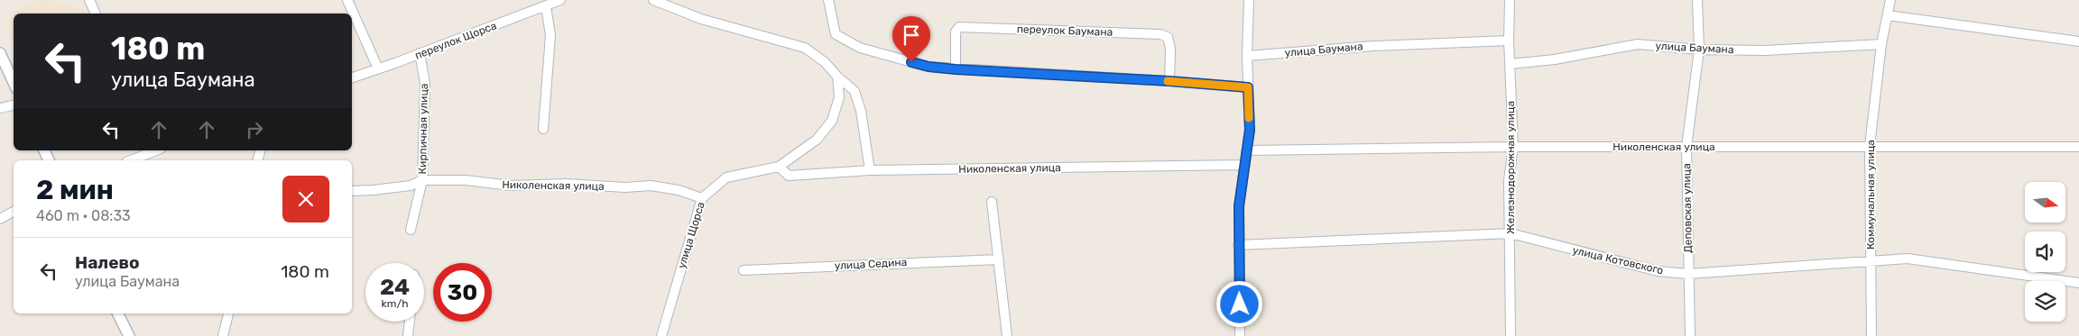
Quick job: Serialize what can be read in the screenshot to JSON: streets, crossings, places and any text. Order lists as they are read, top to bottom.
{
  "streets": {
    "street": [
      "переулок Баумана",
      "переулок Щорса",
      "улица Баумана",
      "Кирпичная улица",
      "Николенская улица",
      "Железнодорожная улица",
      "Коммунальная улица",
      "Деповская улица",
      "улица Щорса",
      "улица Котовского",
      "улица Седина"
    ]
  },
  "crossings": [
    ["переулок Щорса", "Кирпичная улица"],
    ["улица Баумана", "Железнодорожная улица"],
    ["улица Баумана", "Коммунальная улица"],
    ["улица Баумана", "Деповская улица"],
    ["Кирпичная улица", "Николенская улица"],
    ["Николенская улица", "Железнодорожная улица"],
    ["Николенская улица", "Коммунальная улица"],
    ["Николенская улица", "Деповская улица"],
    ["Николенская улица", "улица Щорса"],
    ["Железнодорожная улица", "улица Котовского"],
    ["Коммунальная улица", "улица Котовского"],
    ["Деповская улица", "улица Котовского"]
  ],
  "north": "right",
  "page": {
    "turn": ["180 m", "улица Баумана"],
    "heading": ["2 мин", "460 m · 08:33"],
    "list": [
      {
        "name": "Налево",
        "note": "улица Баумана",
        "value": "180 m"
      }
    ],
    "speed": "24 km/h",
    "limit": "30"
  }
}
